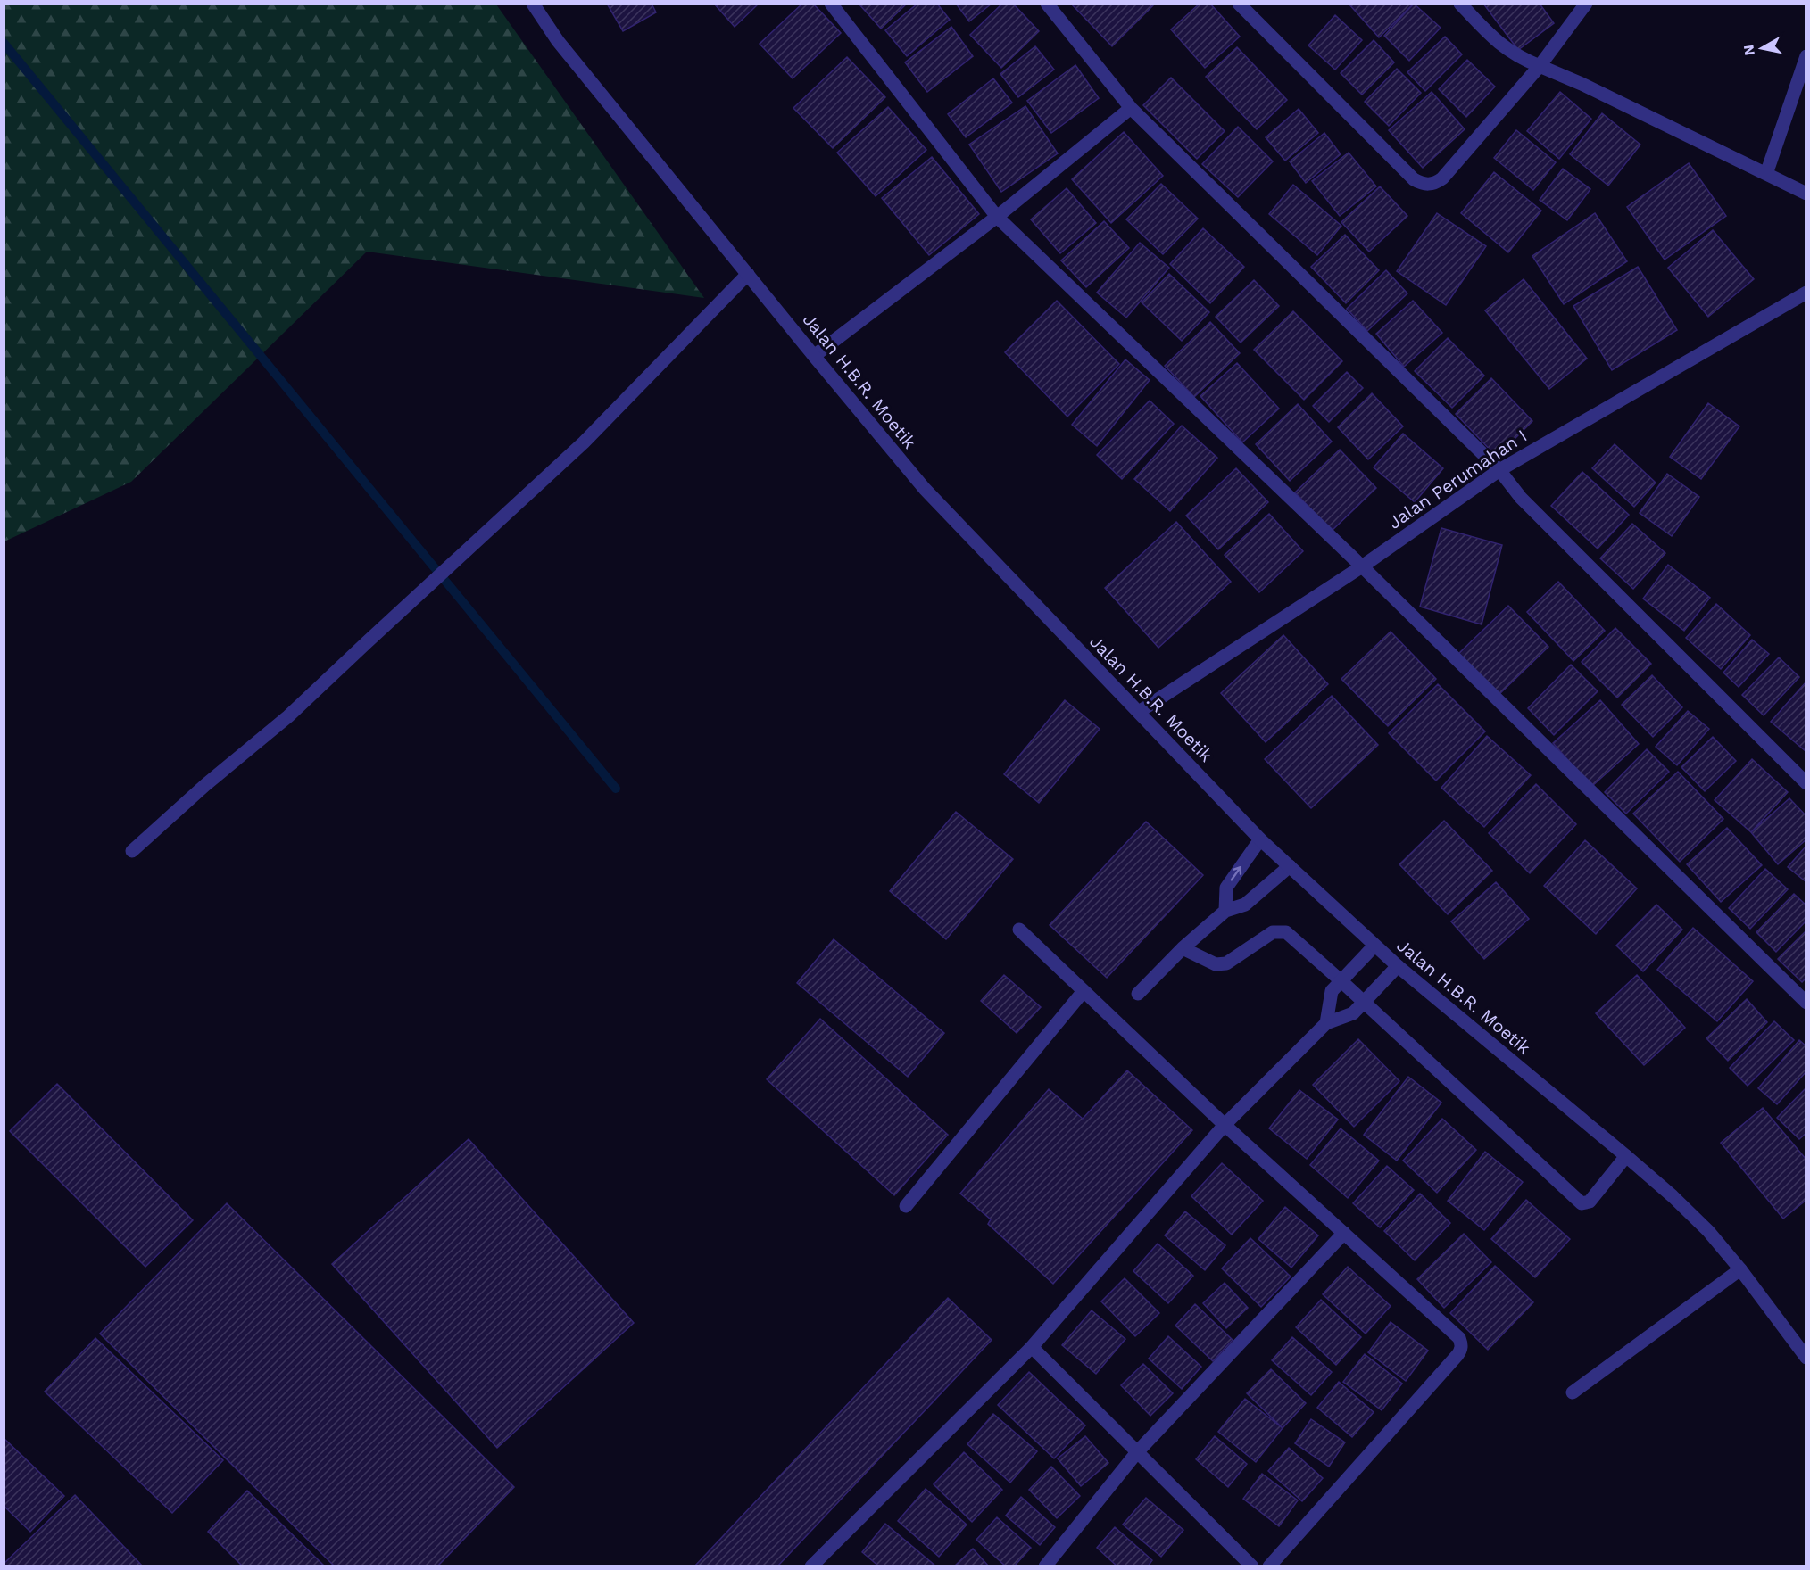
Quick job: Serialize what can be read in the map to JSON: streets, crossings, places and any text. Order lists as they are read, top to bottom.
{
  "streets": {
    "street": ["Jalan H.B.R. Moetik", "Jalan Perumahan I"]
  },
  "crossings": [
    ["Jalan H.B.R. Moetik", "Jalan Perumahan I"]
  ],
  "north": "left"
}
